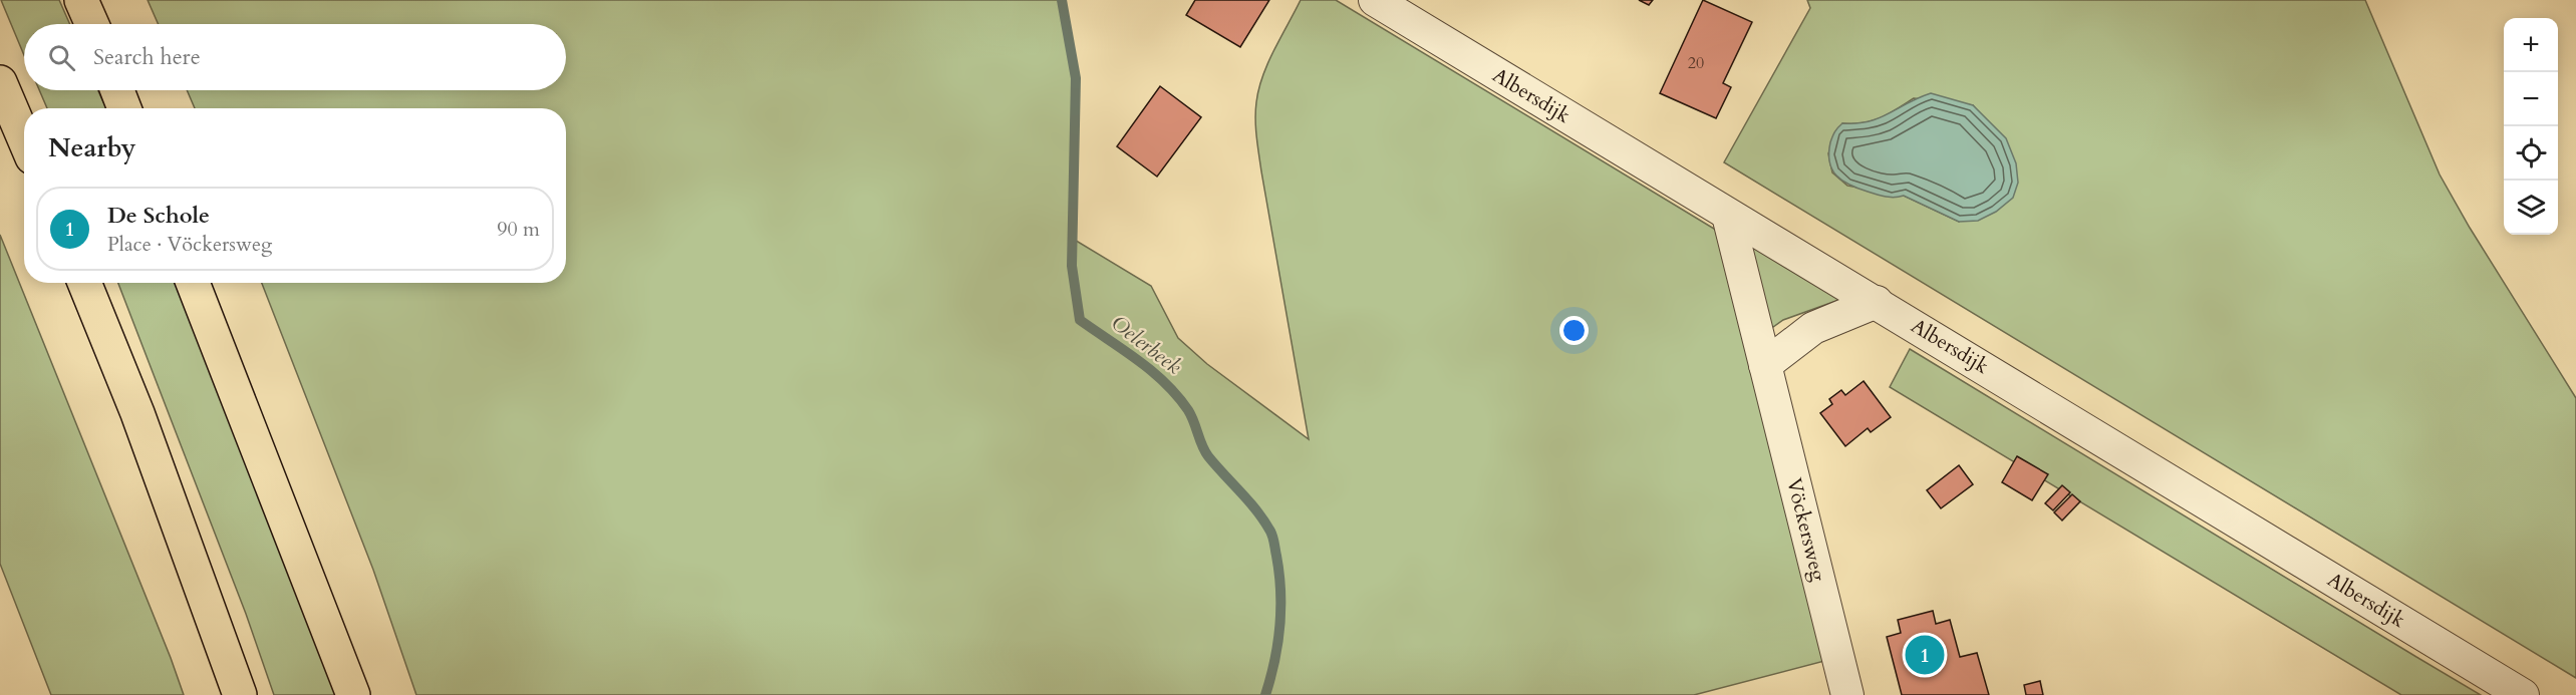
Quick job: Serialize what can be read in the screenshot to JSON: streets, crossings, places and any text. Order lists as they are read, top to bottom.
{
  "streets": {
    "street": ["Albersdijk", "Vöckersweg"]
  },
  "crossings": [
    ["Albersdijk", "Vöckersweg"]
  ],
  "water": ["Oelerbeek"],
  "house_numbers": ["20"],
  "page": {
    "map_buttons": ["+", "−"],
    "search": "Search here",
    "heading": "Nearby",
    "list": [
      {
        "mark": "1",
        "name": "De Schole",
        "note": "Place · Vöckersweg",
        "value": "90 m"
      }
    ],
    "pins": "1"
  }
}
